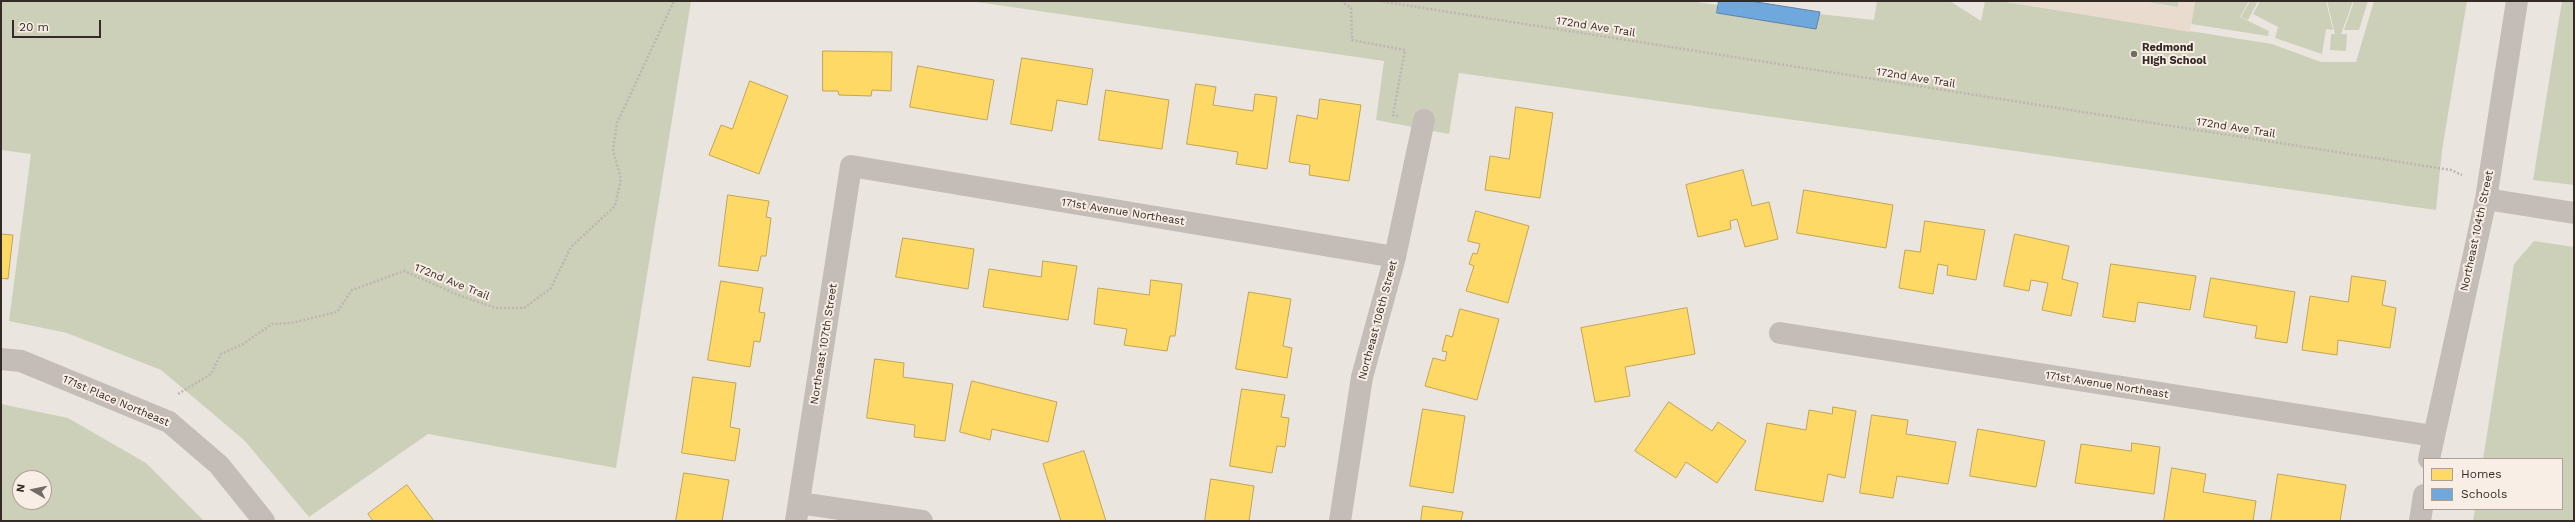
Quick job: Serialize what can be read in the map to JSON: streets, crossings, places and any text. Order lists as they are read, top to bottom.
{
  "streets": {
    "street": [
      "171st Avenue Northeast",
      "Northeast 104th Street",
      "Northeast 106th Street",
      "Northeast 107th Street",
      "171st Place Northeast"
    ],
    "path": ["172nd Ave Trail"]
  },
  "crossings": [
    ["171st Avenue Northeast", "Northeast 104th Street"],
    ["171st Avenue Northeast", "Northeast 106th Street"],
    ["171st Avenue Northeast", "Northeast 107th Street"]
  ],
  "places": ["Redmond High School"],
  "legend": ["Homes", "Schools"],
  "scale_bar": "20 m",
  "north": "left"
}
